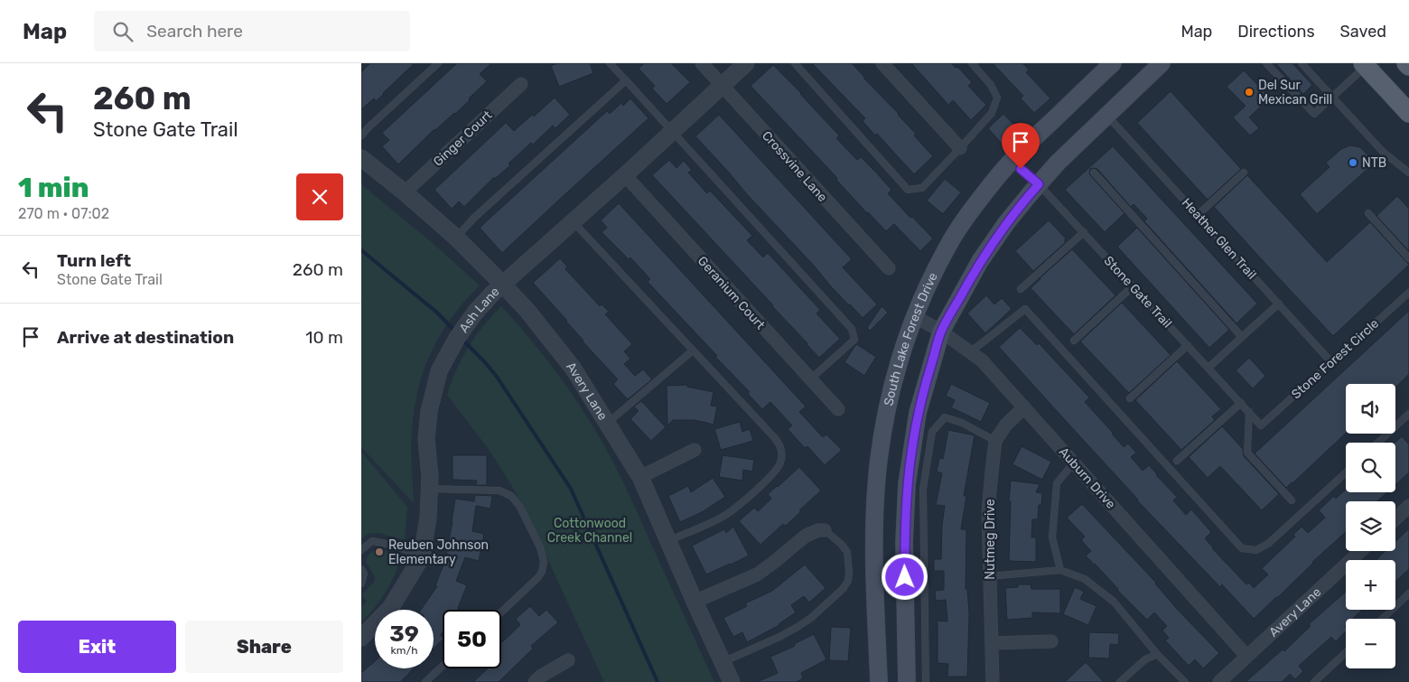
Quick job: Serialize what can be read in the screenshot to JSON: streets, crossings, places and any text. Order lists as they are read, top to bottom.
{
  "streets": {
    "main road": ["South Lake Forest Drive"],
    "street": [
      "Ginger Court",
      "Crossvine Lane",
      "Geranium Court",
      "Ash Lane",
      "Avery Lane",
      "Auburn Drive",
      "Nutmeg Drive"
    ],
    "lane": ["Heather Glen Trail", "Stone Gate Trail", "Stone Forest Circle"]
  },
  "crossings": [
    ["Ginger Court", "Avery Lane"],
    ["Crossvine Lane", "Ash Lane"],
    ["Heather Glen Trail", "South Lake Forest Drive"],
    ["Heather Glen Trail", "Stone Forest Circle"],
    ["Stone Gate Trail", "South Lake Forest Drive"],
    ["Stone Gate Trail", "Stone Forest Circle"],
    ["Geranium Court", "Ash Lane"],
    ["Ash Lane", "Avery Lane"],
    ["South Lake Forest Drive", "Auburn Drive"],
    ["Avery Lane", "Auburn Drive"],
    ["Auburn Drive", "Nutmeg Drive"]
  ],
  "parks": ["Cottonwood Creek Channel"],
  "places": ["Del Sur Mexican Grill", "NTB", "Reuben Johnson Elementary"],
  "page": {
    "header": "Map",
    "search": "Search here",
    "nav": ["Map", "Directions", "Saved"],
    "turn": ["260 m", "Stone Gate Trail"],
    "heading": ["1 min", "270 m · 07:02"],
    "list": [
      {
        "name": "Turn left",
        "note": "Stone Gate Trail",
        "value": "260 m"
      },
      {
        "name": "Arrive at destination",
        "value": "10 m"
      }
    ],
    "map_buttons": ["+", "−"],
    "speed": "39 km/h",
    "limit": "50",
    "buttons": ["Exit", "Share"]
  }
}
